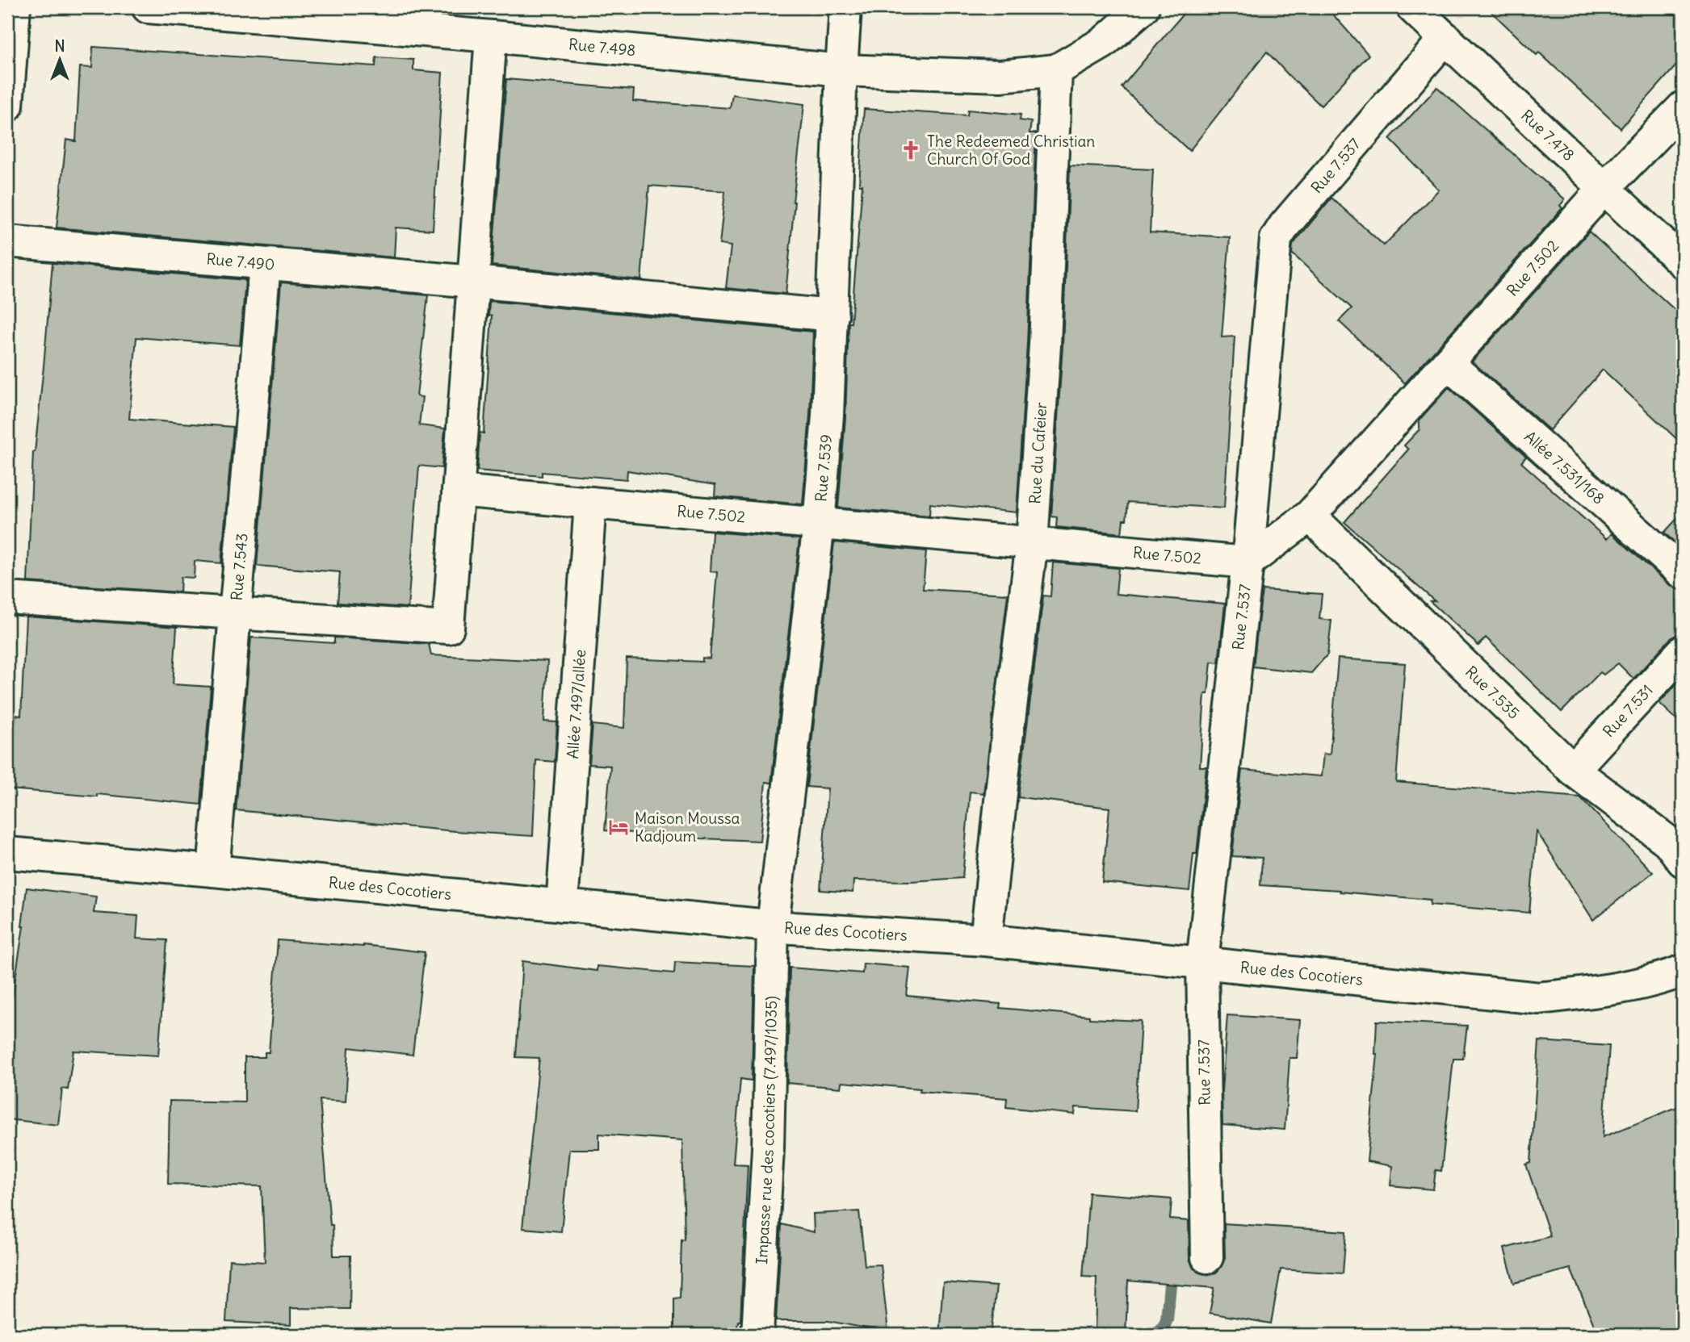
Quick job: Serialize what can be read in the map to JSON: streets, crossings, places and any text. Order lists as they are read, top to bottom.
{
  "streets": {
    "street": [
      "Rue 7.498",
      "Rue 7.478",
      "Rue 7.537",
      "Rue 7.490",
      "Rue 7.502",
      "Rue du Cafeier",
      "Rue 7.539",
      "Allée 7.531/168",
      "Rue 7.543",
      "Rue 7.535",
      "Allée 7.497/allée",
      "Rue 7.531",
      "Rue des Cocotiers",
      "Impasse rue des cocotiers (7.497/1035)"
    ]
  },
  "crossings": [
    ["Rue 7.498", "Rue du Cafeier"],
    ["Rue 7.498", "Rue 7.539"],
    ["Rue 7.478", "Rue 7.537"],
    ["Rue 7.478", "Rue 7.502"],
    ["Rue 7.537", "Rue 7.502"],
    ["Rue 7.537", "Rue des Cocotiers"],
    ["Rue 7.490", "Rue 7.539"],
    ["Rue 7.490", "Rue 7.543"],
    ["Rue 7.502", "Rue du Cafeier"],
    ["Rue 7.502", "Rue 7.539"],
    ["Rue 7.502", "Allée 7.531/168"],
    ["Rue 7.502", "Rue 7.535"],
    ["Rue 7.502", "Allée 7.497/allée"],
    ["Rue du Cafeier", "Rue des Cocotiers"],
    ["Rue 7.539", "Rue des Cocotiers"],
    ["Rue 7.539", "Impasse rue des cocotiers (7.497/1035)"],
    ["Rue 7.543", "Rue des Cocotiers"],
    ["Rue 7.535", "Rue 7.531"],
    ["Allée 7.497/allée", "Rue des Cocotiers"],
    ["Rue des Cocotiers", "Impasse rue des cocotiers (7.497/1035)"]
  ],
  "places": {
    "church": ["The Redeemed Christian Church Of God"],
    "hotel": ["Maison Moussa Kadjoum"]
  },
  "north": "top"
}
